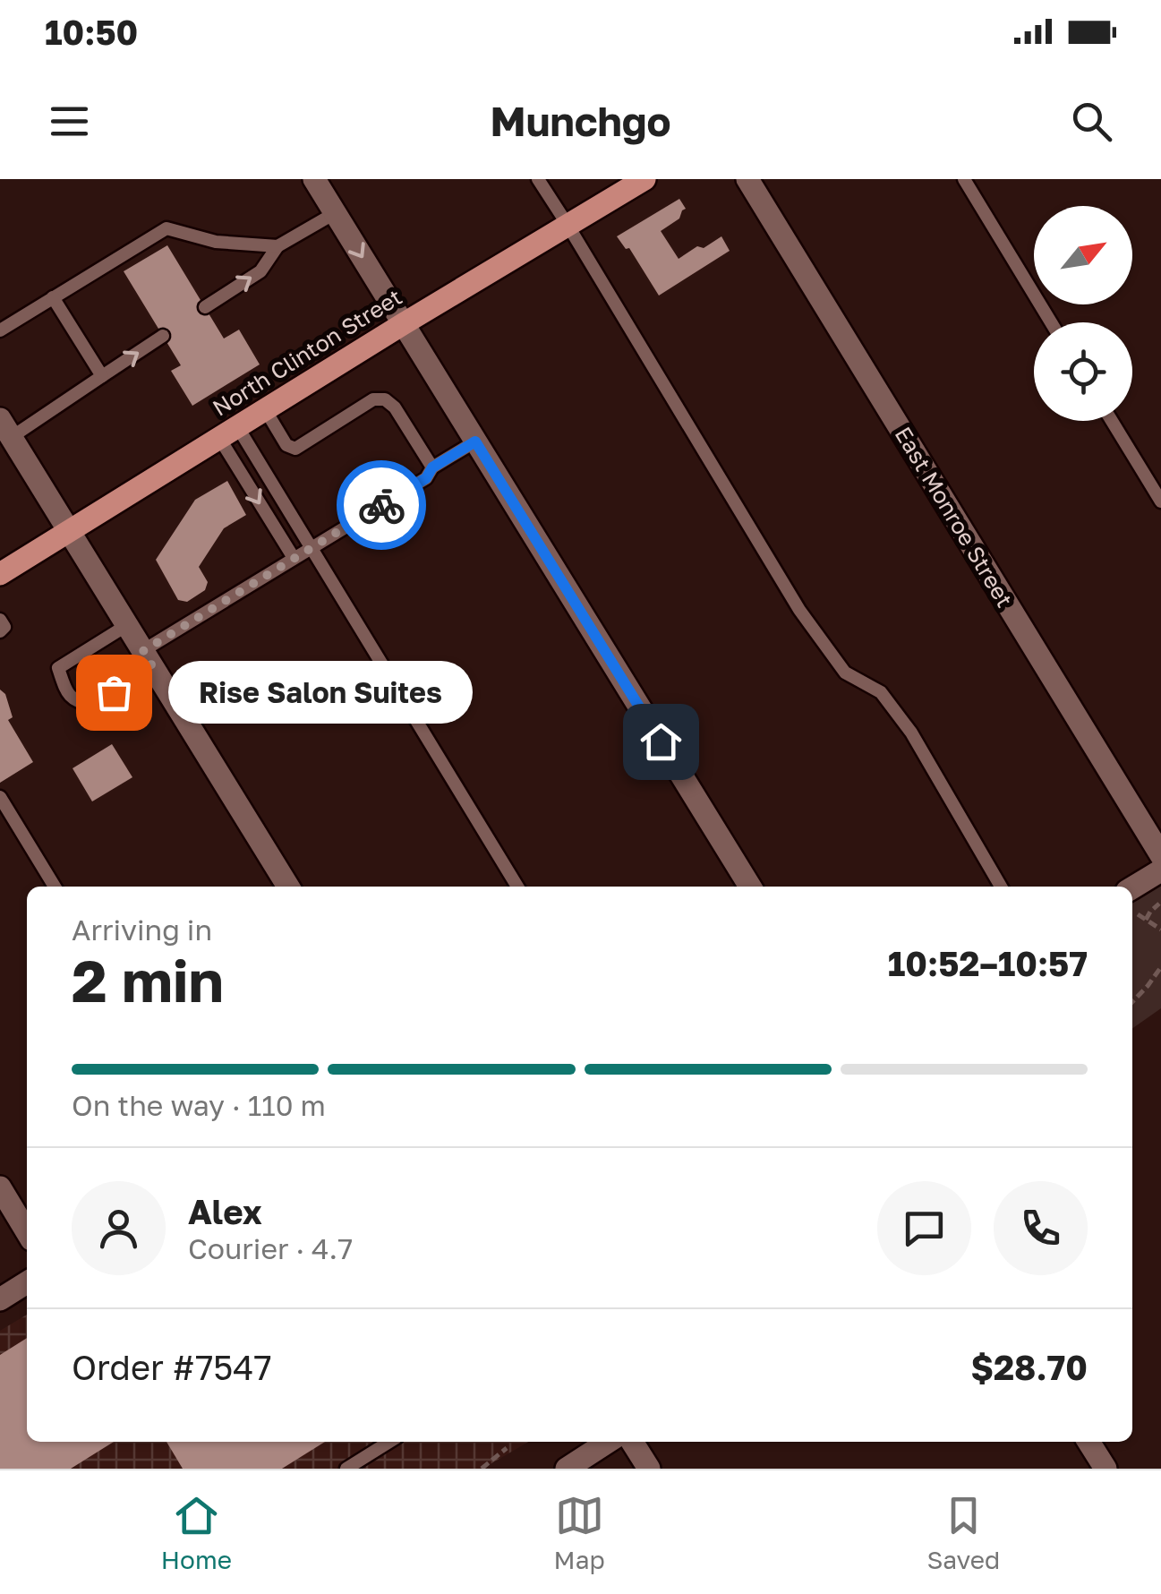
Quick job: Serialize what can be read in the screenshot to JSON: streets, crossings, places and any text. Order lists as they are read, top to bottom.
{
  "streets": {
    "main road": ["North Clinton Street"],
    "street": ["East Monroe Street"]
  },
  "places": ["Rise Salon Suites"],
  "north": "top right",
  "page": {
    "status": "10:50",
    "header": "Munchgo",
    "bubble": "Rise Salon Suites",
    "heading": ["2 min", "Arriving in", "10:52–10:57"],
    "panel": [
      "Alex",
      "Courier · 4.7",
      "Order #7547",
      "$28.70"
    ],
    "bar": "On the way · 110 m",
    "tabs": ["Home", "Map", "Saved"]
  }
}
